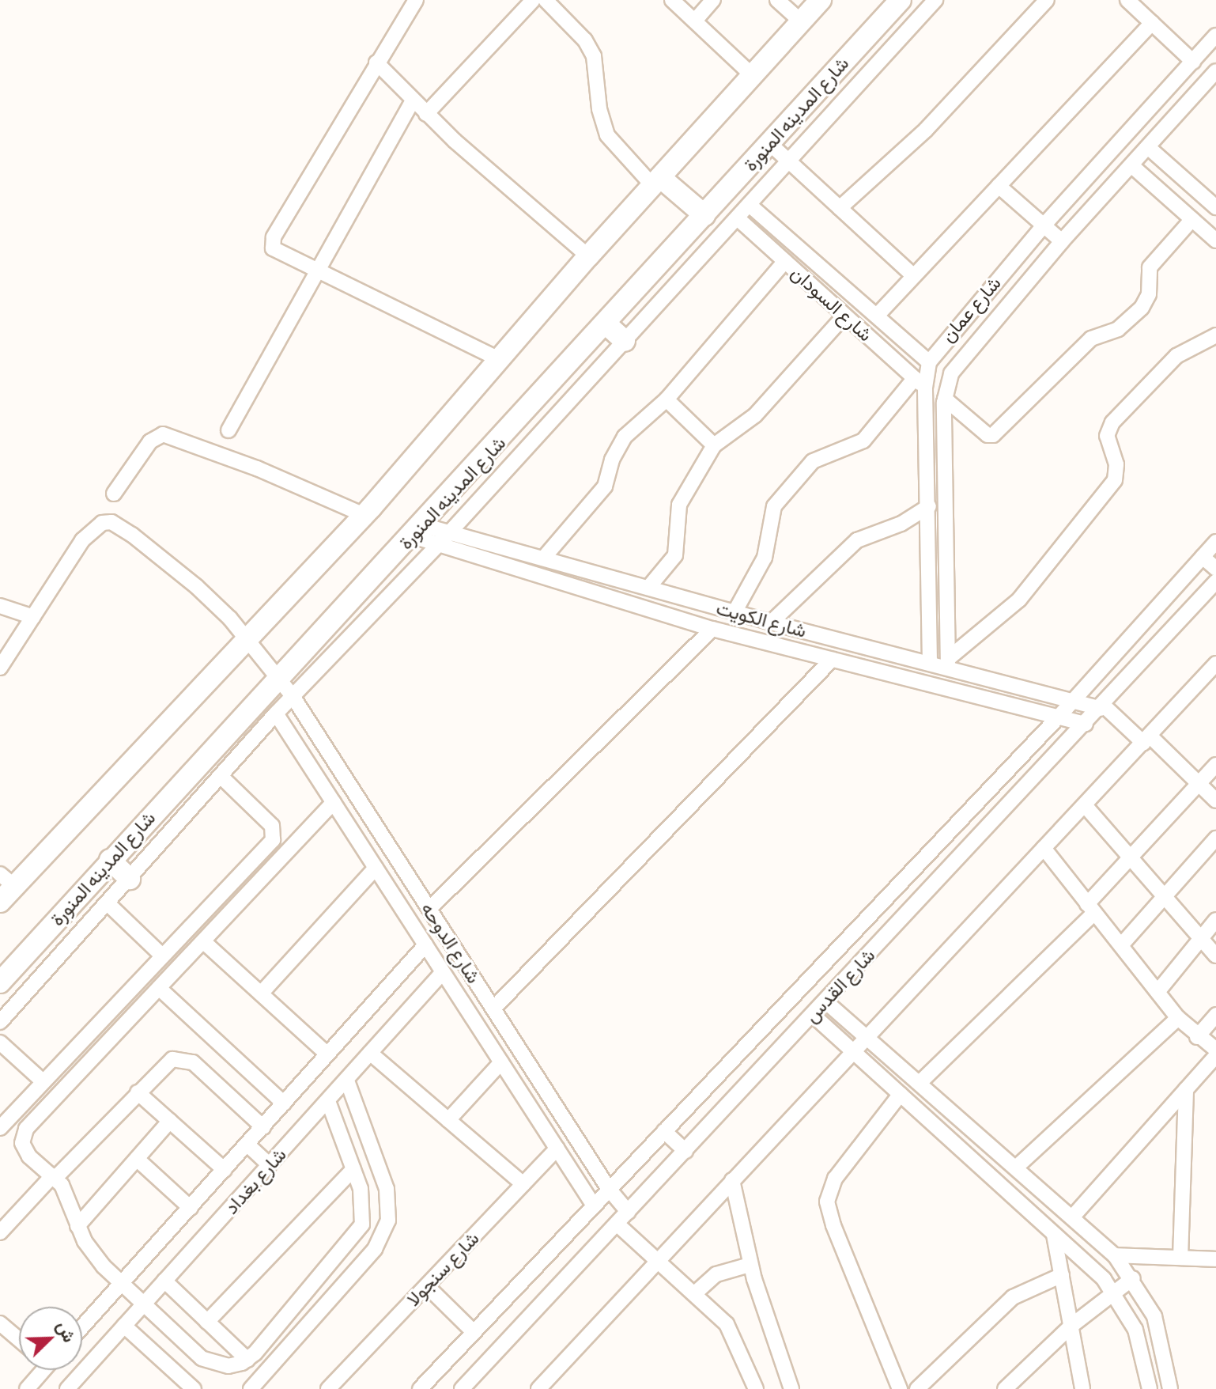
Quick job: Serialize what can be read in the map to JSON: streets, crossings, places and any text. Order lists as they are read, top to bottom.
{
  "streets": {
    "main road": ["شارع المدينه المنورة"],
    "street": [
      "شارع السودان",
      "شارع عمان",
      "شارع الكويت",
      "شارع الدوحه",
      "شارع القدس",
      "شارع بغداد",
      "شارع سنجولا"
    ]
  },
  "crossings": [
    ["شارع المدينه المنورة", "شارع الكويت"],
    ["شارع المدينه المنورة", "شارع الدوحه"],
    ["شارع السودان", "شارع عمان"],
    ["شارع عمان", "شارع الكويت"],
    ["شارع الكويت", "شارع القدس"],
    ["شارع الدوحه", "شارع القدس"],
    ["شارع الدوحه", "شارع بغداد"],
    ["شارع الدوحه", "شارع سنجولا"]
  ],
  "north": "top right"
}
